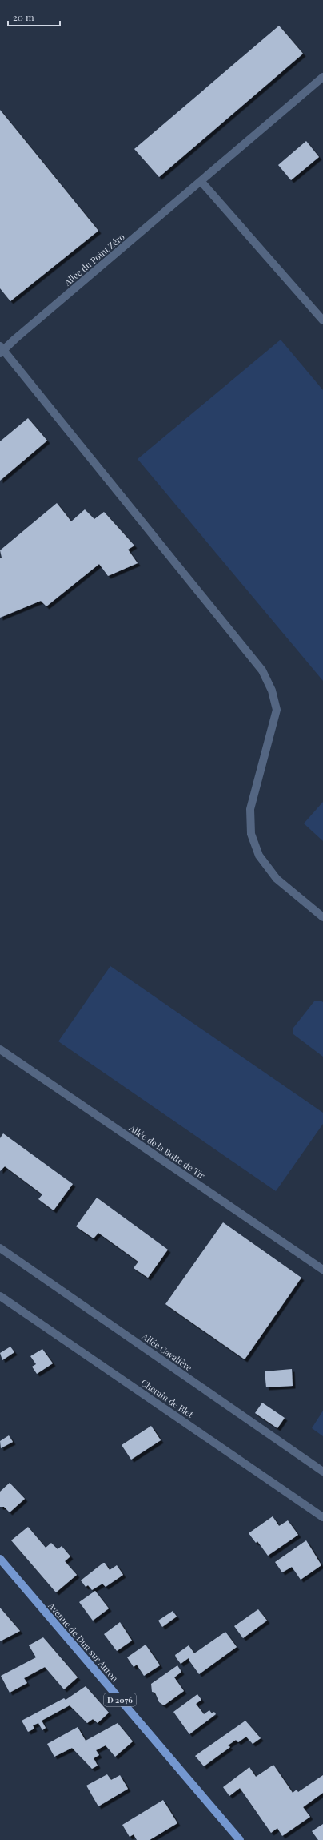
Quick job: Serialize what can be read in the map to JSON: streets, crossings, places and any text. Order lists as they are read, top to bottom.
{
  "streets": {
    "main road": ["Avenue de Dun sur Auron", "D 2076"],
    "street": [
      "Allée du Point Zéro",
      "Allée de la Butte de Tir",
      "Allée Cavalière",
      "Chemin de Blet"
    ]
  },
  "scale_bar": "20 m"
}
